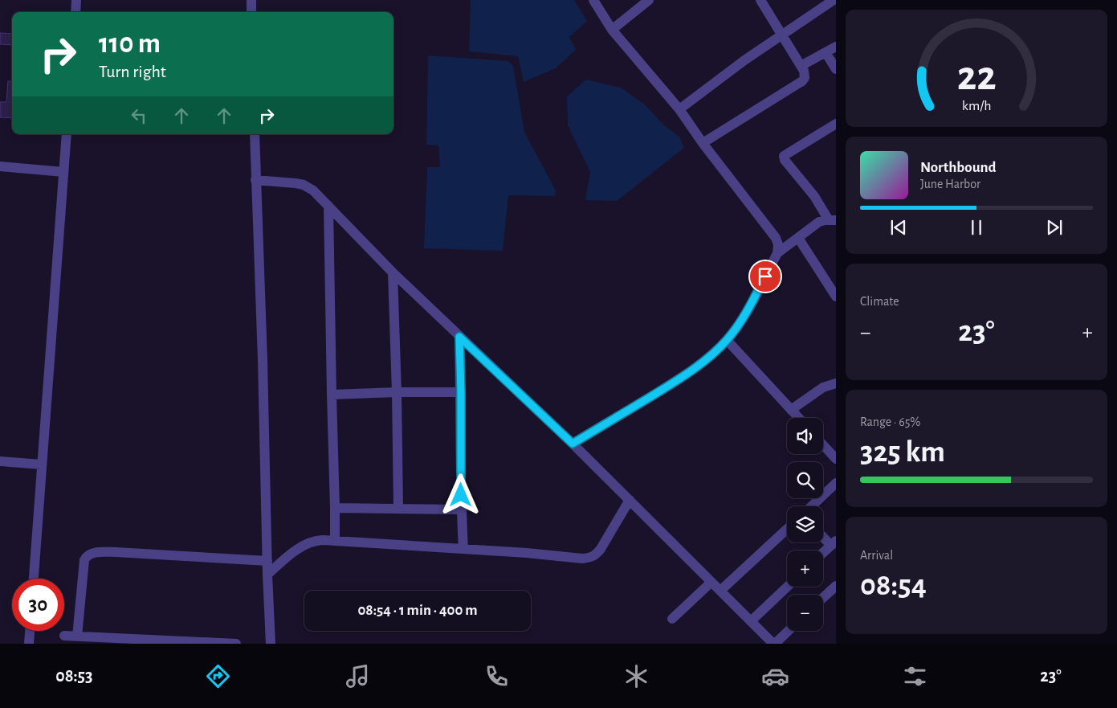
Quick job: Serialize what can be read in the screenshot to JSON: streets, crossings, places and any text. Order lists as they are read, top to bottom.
{
  "page": {
    "turn": ["110 m", "Turn right"],
    "song": ["Northbound", "June Harbor"],
    "tile": [
      "Climate",
      ["Range · 65%", "325 km"],
      ["Arrival", "08:54"]
    ],
    "heat": ["−", "23°", "+"],
    "map_buttons": ["+", "−"],
    "limit": "30",
    "trip": "08:54 · 1 min · 400 m",
    "tabs": ["08:53", "23°"],
    "gauge": ["22", "km/h"]
  }
}
